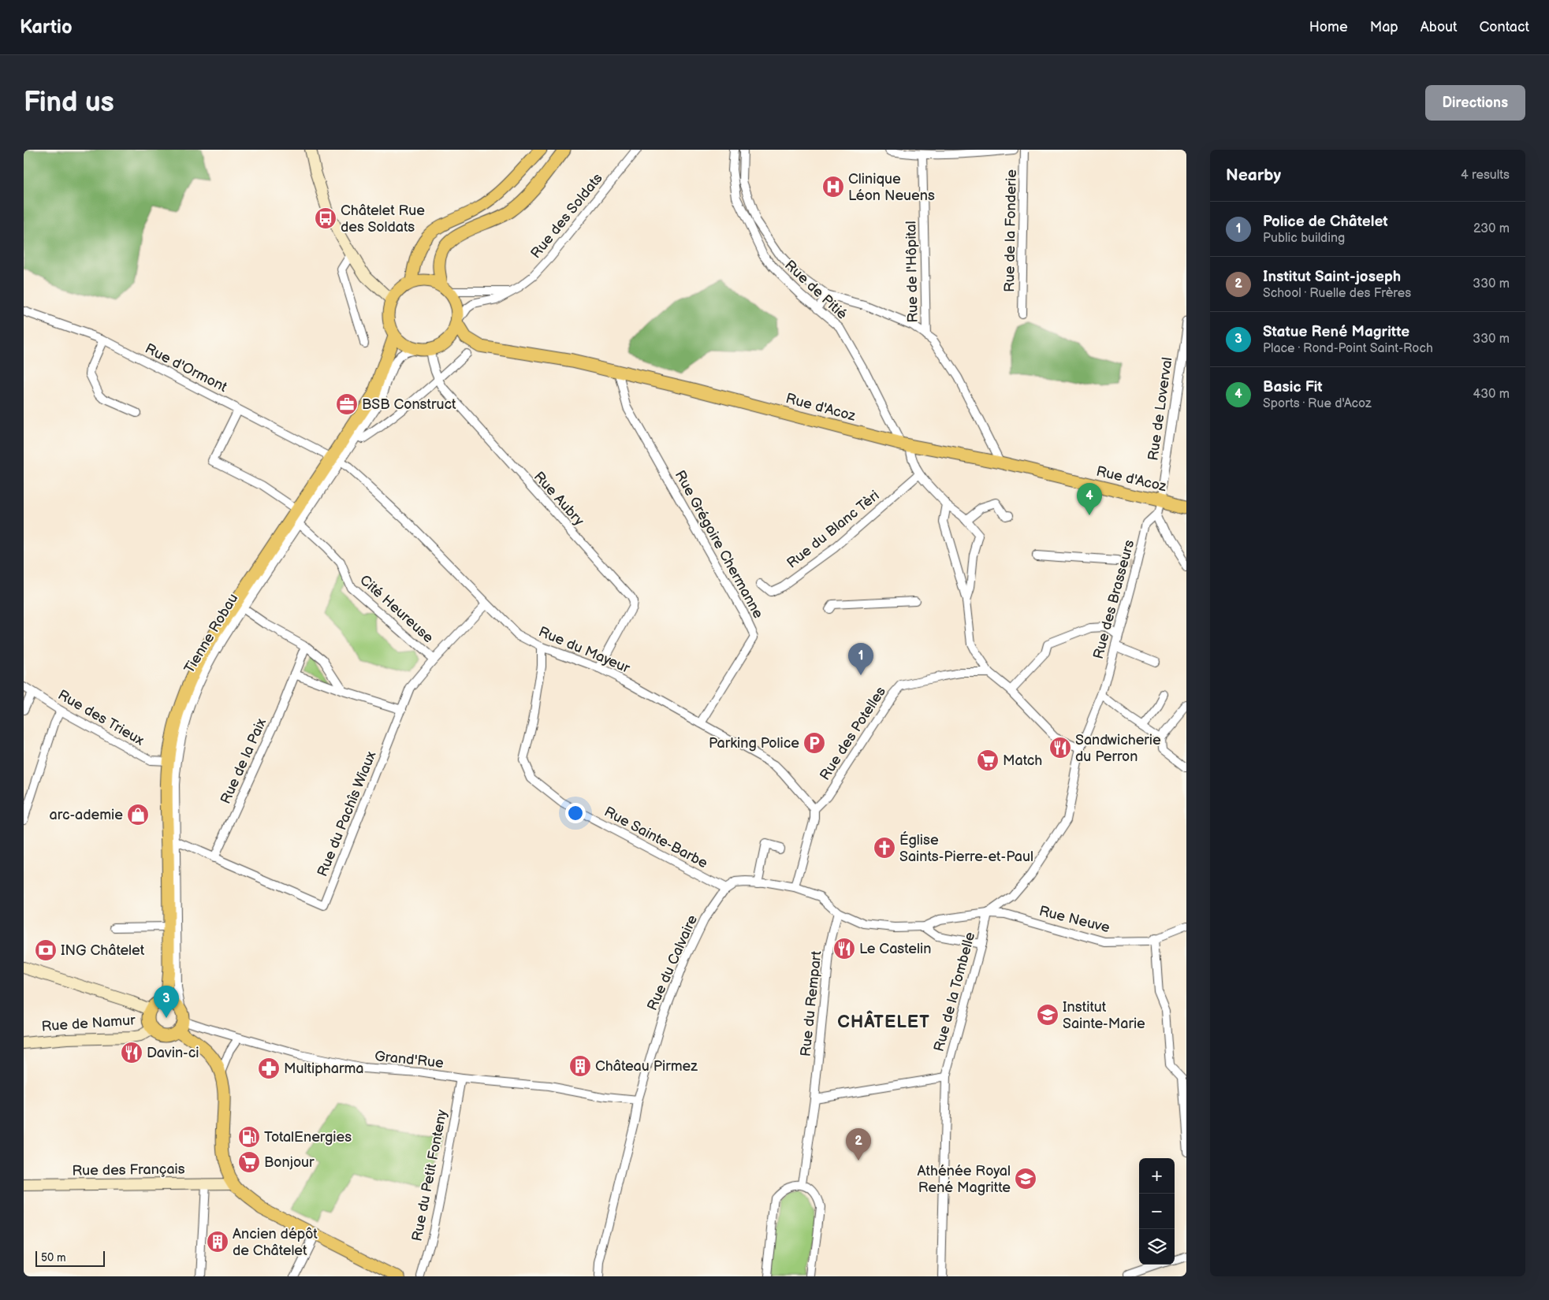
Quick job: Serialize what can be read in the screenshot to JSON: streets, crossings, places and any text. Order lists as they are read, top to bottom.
{
  "streets": {
    "main road": [
      "Rue d'Acoz",
      "Tienne Robau",
      "Rue de Namur",
      "Rue des Français"
    ],
    "street": [
      "Rue des Soldats",
      "Rue de la Fonderie",
      "Rue de l'Hôpital",
      "Rue de Pitié",
      "Rue d'Ormont",
      "Rue de Loverval",
      "Rue Aubry",
      "Rue du Blanc Tèri",
      "Rue Grégoire Chermanne",
      "Rue des Brasseurs",
      "Cité Heureuse",
      "Rue du Mayeur",
      "Rue des Trieux",
      "Rue des Potelles",
      "Rue de la Paix",
      "Rue du Pachîs Wiaux",
      "Rue Sainte-Barbe",
      "Rue Neuve",
      "Rue du Calvaire",
      "Rue de la Tombelle",
      "Rue du Rempart",
      "Grand'Rue",
      "Rue du Petit Fonteny"
    ]
  },
  "crossings": [
    ["Rue des Soldats", "Rue d'Acoz"],
    ["Rue des Soldats", "Rue Aubry"],
    ["Rue des Soldats", "Tienne Robau"],
    ["Rue de l'Hôpital", "Rue d'Acoz"],
    ["Rue de Pitié", "Rue d'Acoz"],
    ["Rue de Pitié", "Rue du Blanc Tèri"],
    ["Rue d'Ormont", "Tienne Robau"],
    ["Rue d'Ormont", "Rue du Mayeur"],
    ["Rue d'Acoz", "Rue de Loverval"],
    ["Rue d'Acoz", "Rue Aubry"],
    ["Rue d'Acoz", "Rue Grégoire Chermanne"],
    ["Rue d'Acoz", "Tienne Robau"],
    ["Rue Aubry", "Tienne Robau"],
    ["Rue Aubry", "Rue du Mayeur"],
    ["Rue Grégoire Chermanne", "Rue du Mayeur"],
    ["Rue des Brasseurs", "Rue Neuve"],
    ["Rue des Brasseurs", "Rue de la Tombelle"],
    ["Cité Heureuse", "Tienne Robau"],
    ["Cité Heureuse", "Rue du Pachîs Wiaux"],
    ["Tienne Robau", "Rue du Mayeur"],
    ["Tienne Robau", "Rue des Trieux"],
    ["Tienne Robau", "Rue du Pachîs Wiaux"],
    ["Tienne Robau", "Rue de Namur"],
    ["Tienne Robau", "Grand'Rue"],
    ["Rue du Mayeur", "Rue des Potelles"],
    ["Rue du Mayeur", "Rue du Pachîs Wiaux"],
    ["Rue du Mayeur", "Rue Sainte-Barbe"],
    ["Rue de la Paix", "Rue du Pachîs Wiaux"],
    ["Rue Sainte-Barbe", "Rue du Calvaire"],
    ["Rue Neuve", "Rue de la Tombelle"],
    ["Rue du Calvaire", "Grand'Rue"],
    ["Rue de Namur", "Grand'Rue"],
    ["Grand'Rue", "Rue du Petit Fonteny"]
  ],
  "districts": ["CHÂTELET"],
  "places": {
    "hospital": ["Clinique Léon Neuens"],
    "bus stop": ["Châtelet Rue des Soldats"],
    "office": ["BSB Construct"],
    "parking": ["Parking Police"],
    "restaurant": ["Sandwicherie du Perron", "Le Castelin", "Davin-ci"],
    "supermarket": ["Match", "Bonjour"],
    "shop": ["arc-ademie"],
    "church": ["Église Saints-Pierre-et-Paul"],
    "bank": ["ING Châtelet"],
    "school or university": ["Institut Sainte-Marie", "Athénée Royal René Magritte"],
    "building": ["Château Pirmez", "Ancien dépôt de Châtelet"],
    "pharmacy": ["Multipharma"],
    "fuel station": ["TotalEnergies"]
  },
  "scale_bar": "50 m",
  "page": {
    "header": "Kartio",
    "nav": [
      "Home",
      "Map",
      "About",
      "Contact"
    ],
    "buttons": "Directions",
    "title": "Find us",
    "heading": ["Nearby", "4 results"],
    "list": [
      {
        "mark": "1",
        "name": "Police de Châtelet",
        "note": "Public building",
        "value": "230 m"
      },
      {
        "mark": "2",
        "name": "Institut Saint-joseph",
        "note": "School · Ruelle des Frères",
        "value": "330 m"
      },
      {
        "mark": "3",
        "name": "Statue René Magritte",
        "note": "Place · Rond-Point Saint-Roch",
        "value": "330 m"
      },
      {
        "mark": "4",
        "name": "Basic Fit",
        "note": "Sports · Rue d'Acoz",
        "value": "430 m"
      }
    ],
    "pins": [
      "4",
      "1",
      "3",
      "2"
    ],
    "map_buttons": ["+", "−"],
    "scale": "50 m"
  }
}
